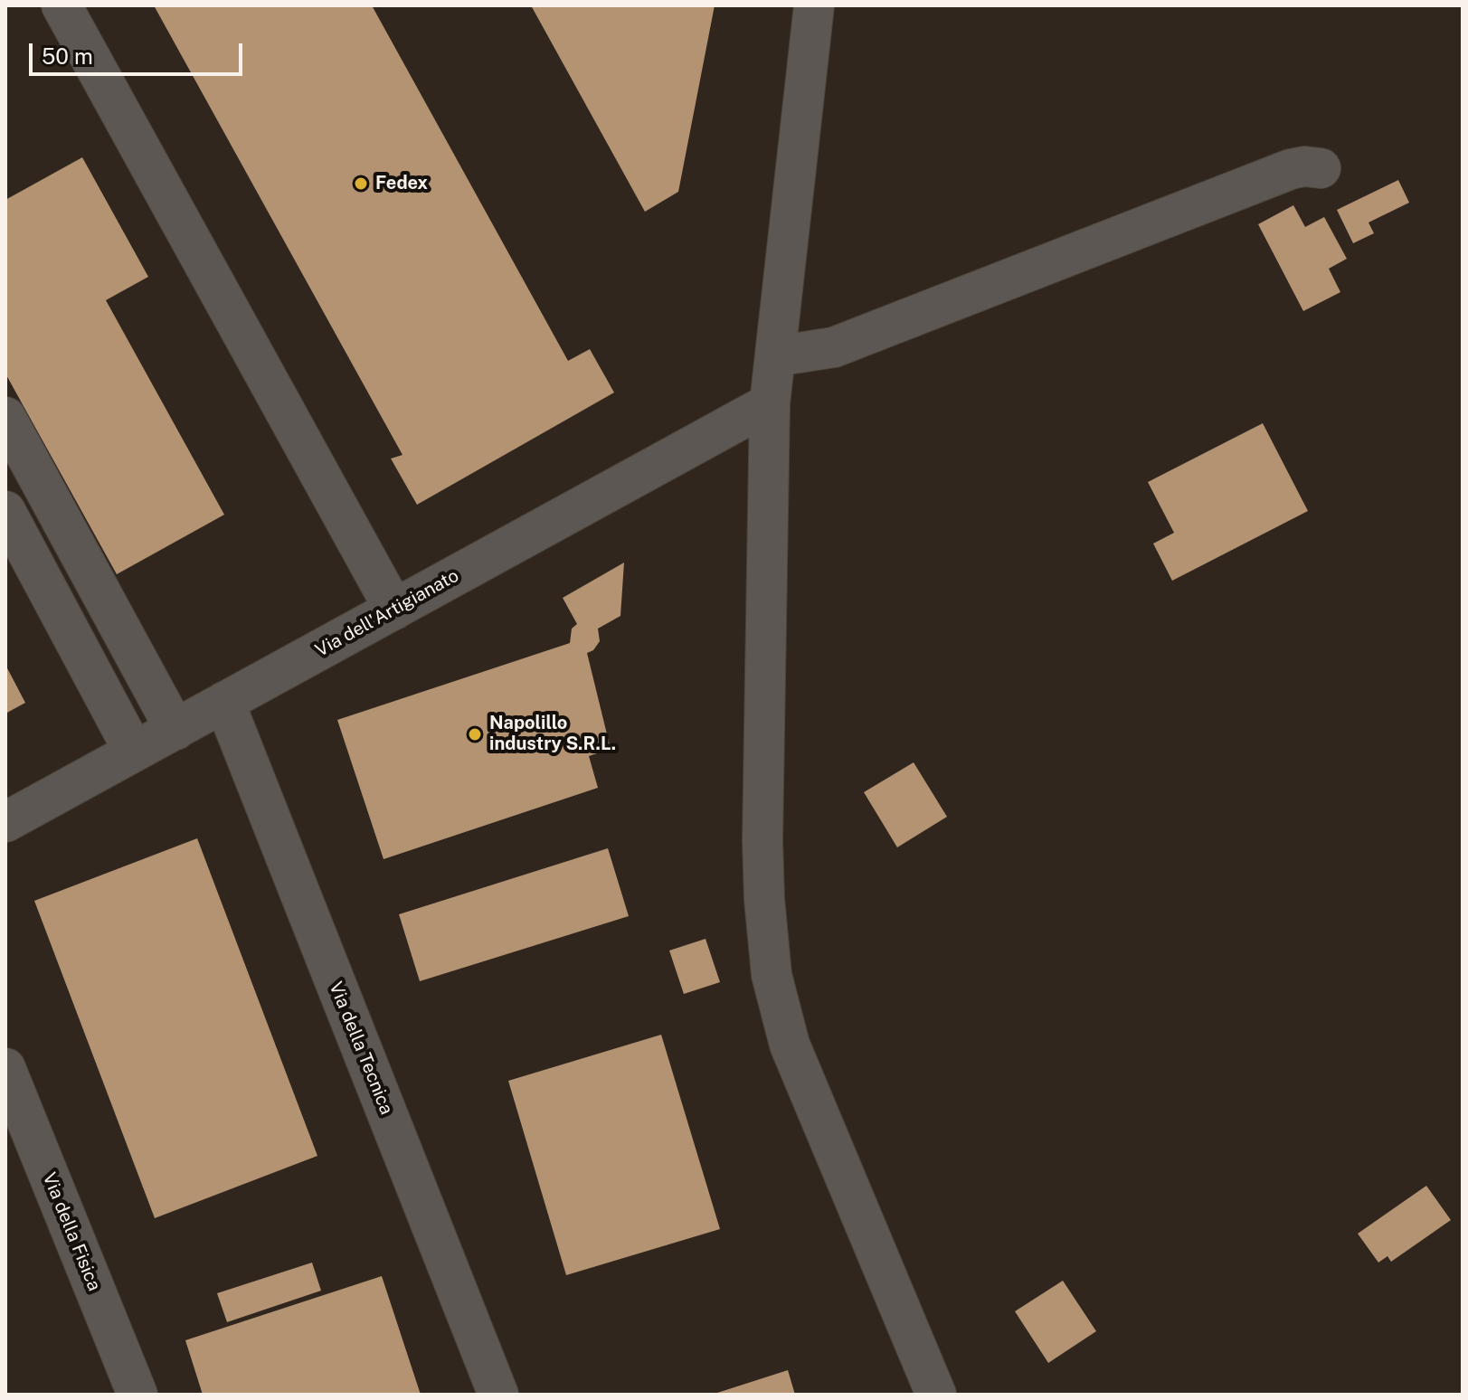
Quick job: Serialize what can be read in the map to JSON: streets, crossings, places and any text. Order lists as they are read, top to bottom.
{
  "streets": {
    "street": ["Via dell'Artigianato", "Via della Tecnica", "Via della Fisica"]
  },
  "crossings": [
    ["Via dell'Artigianato", "Via della Tecnica"]
  ],
  "places": ["Fedex", "Napolillo industry S.R.L."],
  "scale_bar": "50 m"
}
